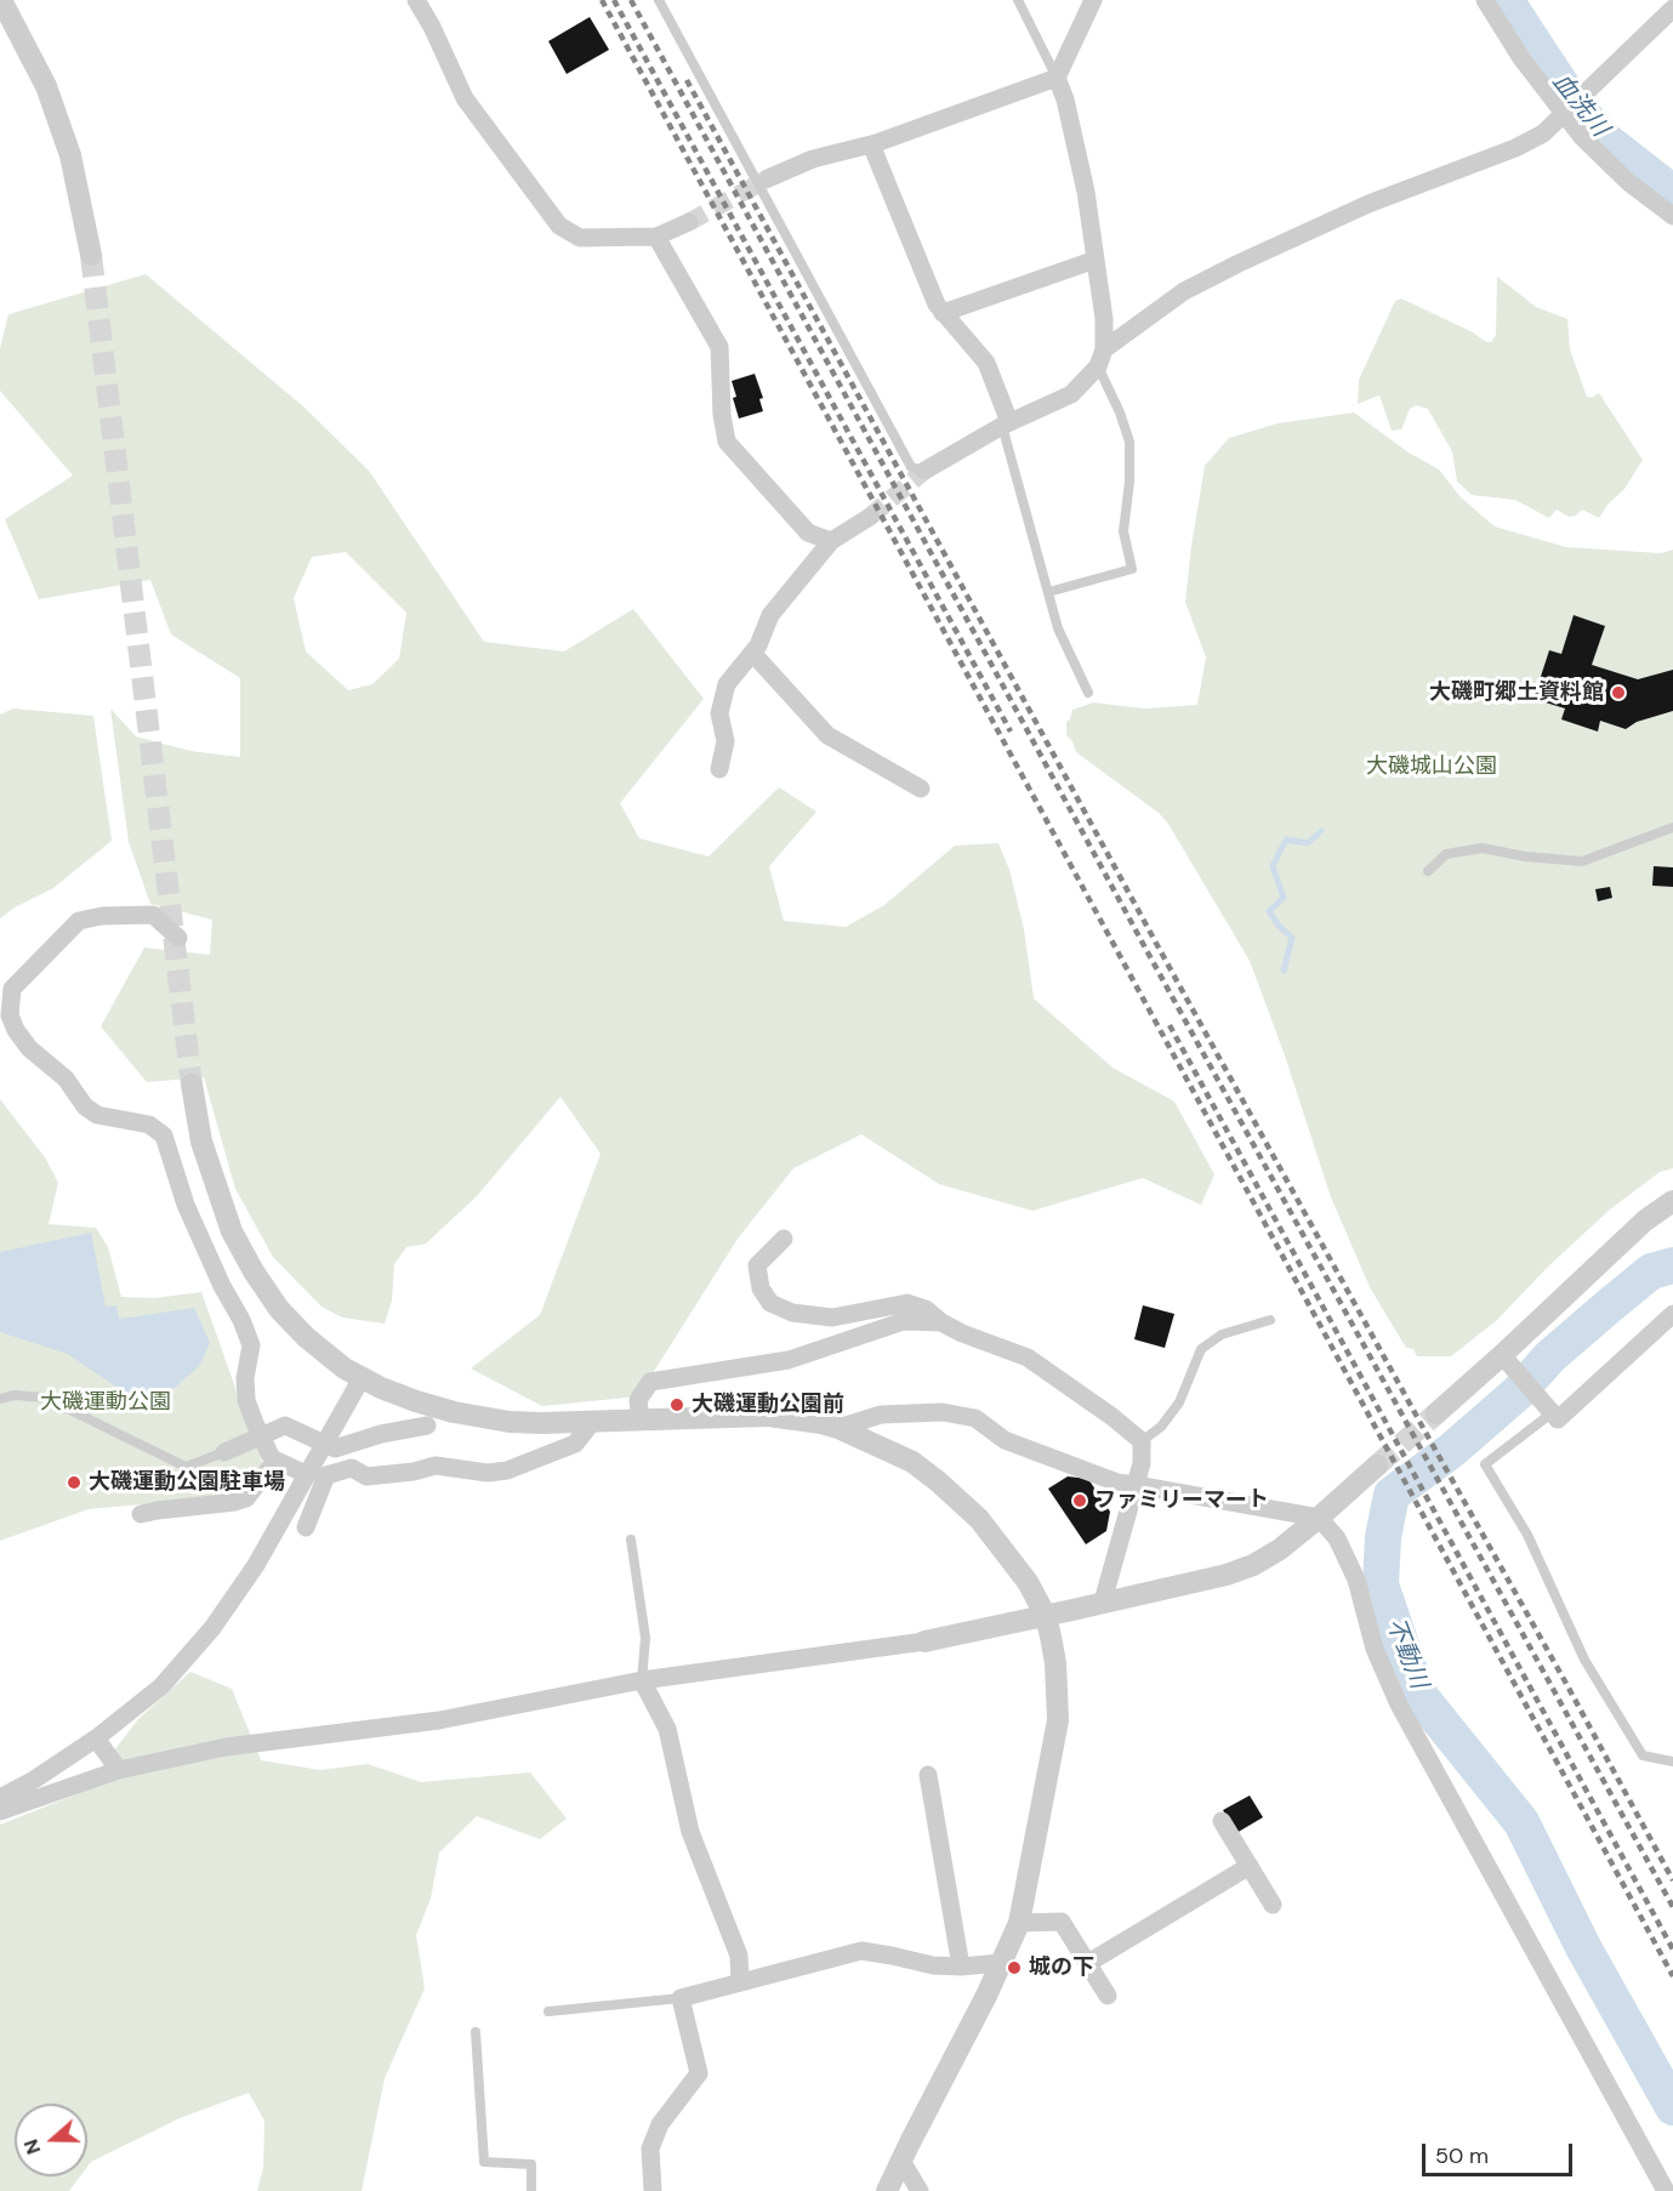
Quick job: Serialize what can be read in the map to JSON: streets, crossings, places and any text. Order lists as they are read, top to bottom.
{
  "water": ["血洗川", "不動川"],
  "parks": ["大磯城山公園", "大磯運動公園"],
  "places": [
    "大磯町郷土資料館",
    "大磯運動公園前",
    "大磯運動公園駐車場",
    "ファミリーマート",
    "城の下"
  ],
  "scale_bar": "50 m",
  "north": "left"
}
